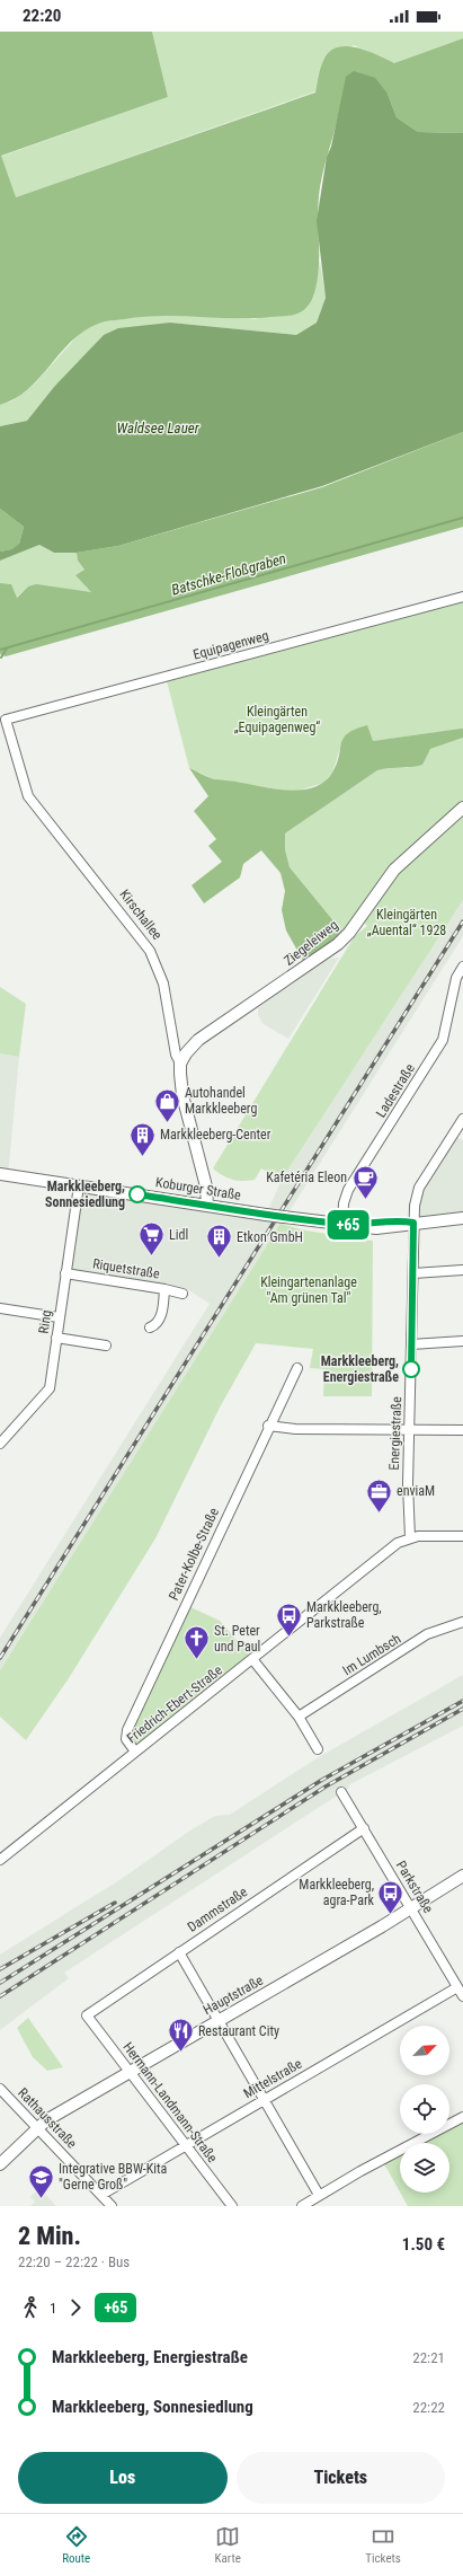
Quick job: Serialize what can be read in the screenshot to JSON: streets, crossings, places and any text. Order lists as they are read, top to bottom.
{
  "streets": {
    "main road": [
      "Kirschallee",
      "Ziegeleiweg",
      "Koburger Straße",
      "Hauptstraße"
    ],
    "street": [
      "Equipagenweg",
      "Ladestraße",
      "Riquetstraße",
      "Ring",
      "Energiestraße",
      "Pater-Kolbe-Straße",
      "Im Lumbsch",
      "Friedrich-Ebert-Straße",
      "Parkstraße",
      "Dammstraße",
      "Mittelstraße",
      "Hermann-Landmann-Straße",
      "Rathausstraße"
    ]
  },
  "crossings": [
    ["Equipagenweg", "Kirschallee"],
    ["Kirschallee", "Ziegeleiweg"],
    ["Kirschallee", "Koburger Straße"],
    ["Ladestraße", "Koburger Straße"],
    ["Koburger Straße", "Ring"],
    ["Koburger Straße", "Energiestraße"],
    ["Riquetstraße", "Ring"],
    ["Energiestraße", "Friedrich-Ebert-Straße"],
    ["Pater-Kolbe-Straße", "Friedrich-Ebert-Straße"],
    ["Parkstraße", "Dammstraße"],
    ["Parkstraße", "Hauptstraße"],
    ["Parkstraße", "Mittelstraße"],
    ["Dammstraße", "Hermann-Landmann-Straße"],
    ["Hauptstraße", "Hermann-Landmann-Straße"],
    ["Hauptstraße", "Rathausstraße"],
    ["Mittelstraße", "Hermann-Landmann-Straße"],
    ["Mittelstraße", "Rathausstraße"]
  ],
  "water": ["Waldsee Lauer", "Batschke‐Floßgraben"],
  "parks": ["Kleingärten „Equipagenweg“", "Kleingärten „Auental“ 1928", "Kleingartenanlage \"Am grünen Tal\""],
  "places": {
    "shop": ["Autohandel Markkleeberg"],
    "building": ["Markkleeberg-Center", "Etkon GmbH"],
    "other": ["Markkleeberg, Sonnesiedlung", "Markkleeberg, Energiestraße"],
    "cafe": ["Kafetéria Eleon"],
    "supermarket": ["Lidl"],
    "office": ["enviaM"],
    "bus stop": ["Markkleeberg, Parkstraße", "Markkleeberg, agra-Park"],
    "church": ["St. Peter und Paul"],
    "restaurant": ["Restaurant City"],
    "school or university": ["Integrative BBW-Kita \"Gerne Groß\""]
  },
  "lines": ["bus line +65"],
  "north": "top right",
  "page": {
    "status": "22:20",
    "on_map": "+65",
    "heading": ["2 Min.", "22:20 – 22:22 · Bus", "1.50 €"],
    "legs": ["1", "+65"],
    "list": [
      {
        "name": "Markkleeberg, Energiestraße",
        "value": "22:21"
      },
      {
        "name": "Markkleeberg, Sonnesiedlung",
        "value": "22:22"
      }
    ],
    "buttons": ["Los", "Tickets"],
    "tabs": ["Route", "Karte", "Tickets"]
  }
}
